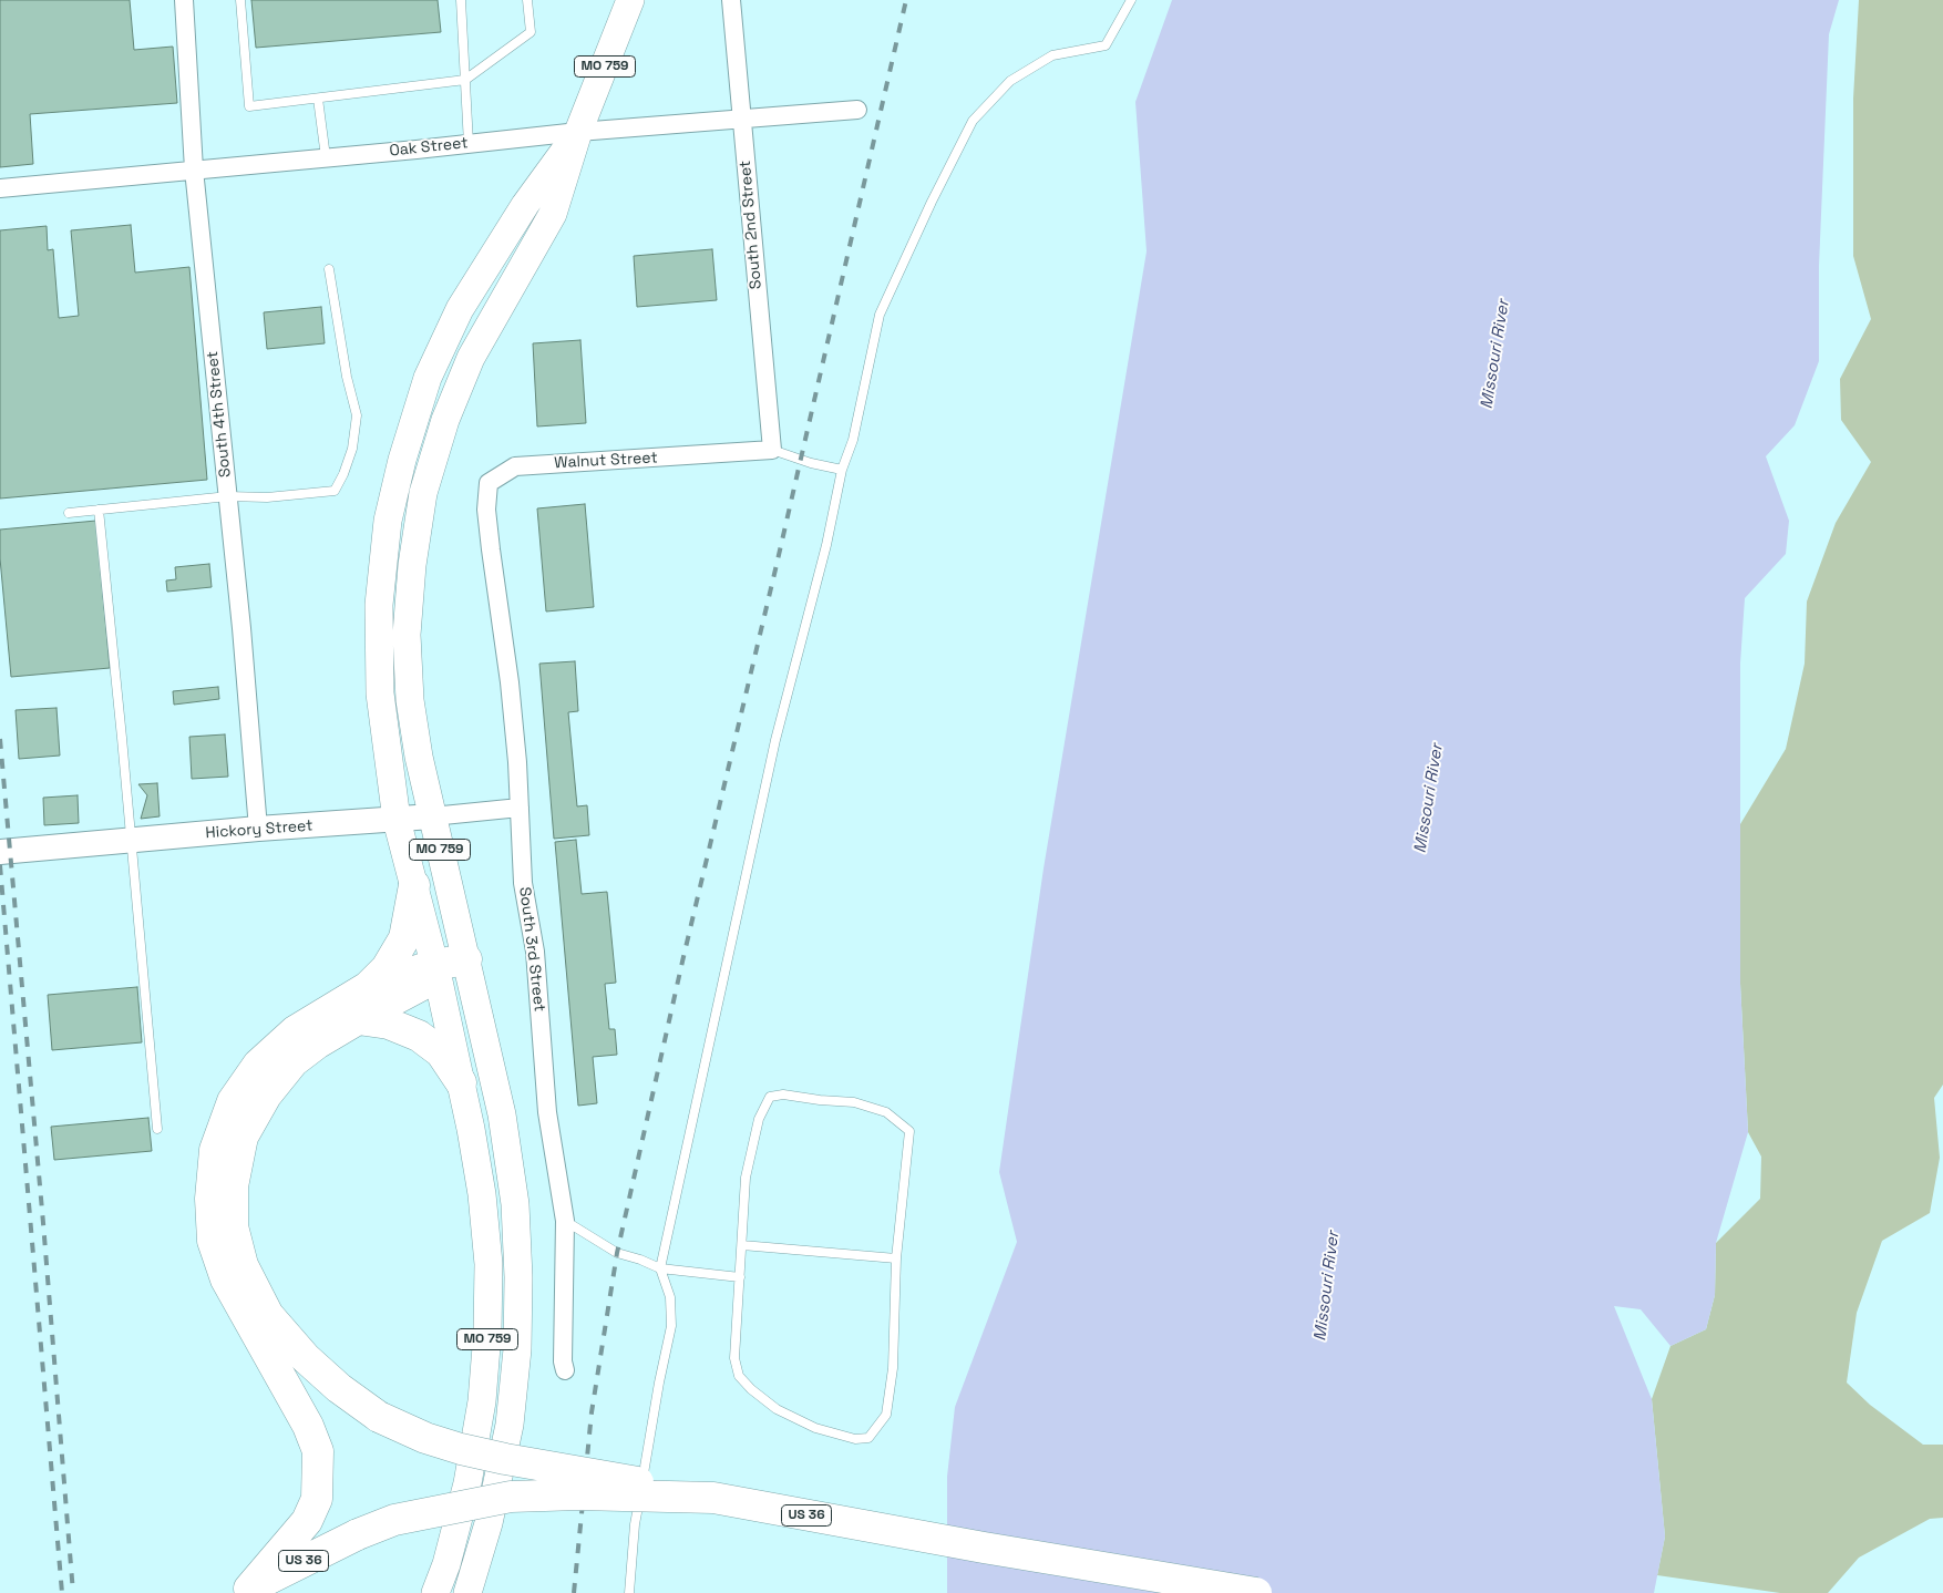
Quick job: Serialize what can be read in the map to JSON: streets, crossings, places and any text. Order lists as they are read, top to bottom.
{
  "streets": {
    "highway": ["US 36"],
    "main road": ["MO 759"],
    "street": [
      "Oak Street",
      "South 2nd Street",
      "South 4th Street",
      "Walnut Street",
      "Hickory Street",
      "South 3rd Street"
    ]
  },
  "crossings": [
    ["MO 759", "Oak Street"],
    ["MO 759", "Hickory Street"],
    ["Oak Street", "South 2nd Street"],
    ["Oak Street", "South 4th Street"],
    ["South 2nd Street", "Walnut Street"],
    ["South 4th Street", "Hickory Street"],
    ["Walnut Street", "South 3rd Street"],
    ["Hickory Street", "South 3rd Street"]
  ],
  "water": ["Missouri River"]
}
